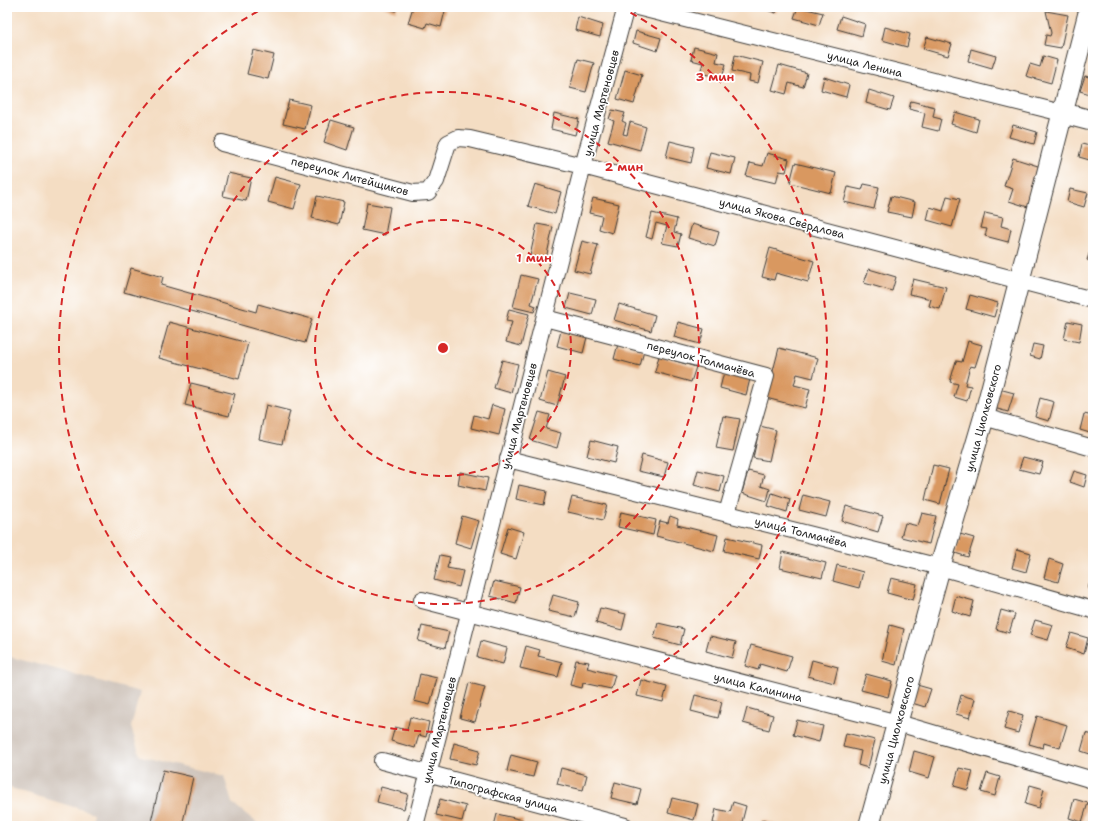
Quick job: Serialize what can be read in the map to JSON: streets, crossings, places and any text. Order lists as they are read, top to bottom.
{
  "streets": {
    "main road": ["улица Ленина", "улица Циолковского"],
    "street": [
      "улица Мартеновцев",
      "переулок Литейщиков",
      "улица Якова Свердлова",
      "переулок Толмачёва",
      "улица Толмачёва",
      "улица Калинина",
      "Типографская улица"
    ]
  },
  "crossings": [
    ["улица Ленина", "улица Циолковского"],
    ["улица Мартеновцев", "улица Якова Свердлова"],
    ["улица Мартеновцев", "переулок Толмачёва"],
    ["улица Мартеновцев", "улица Толмачёва"],
    ["улица Мартеновцев", "улица Калинина"],
    ["улица Мартеновцев", "Типографская улица"],
    ["переулок Литейщиков", "улица Якова Свердлова"],
    ["улица Якова Свердлова", "улица Циолковского"],
    ["переулок Толмачёва", "улица Толмачёва"],
    ["улица Циолковского", "улица Толмачёва"],
    ["улица Циолковского", "улица Калинина"]
  ],
  "rings": ["3 мин", "2 мин", "1 мин"]
}
